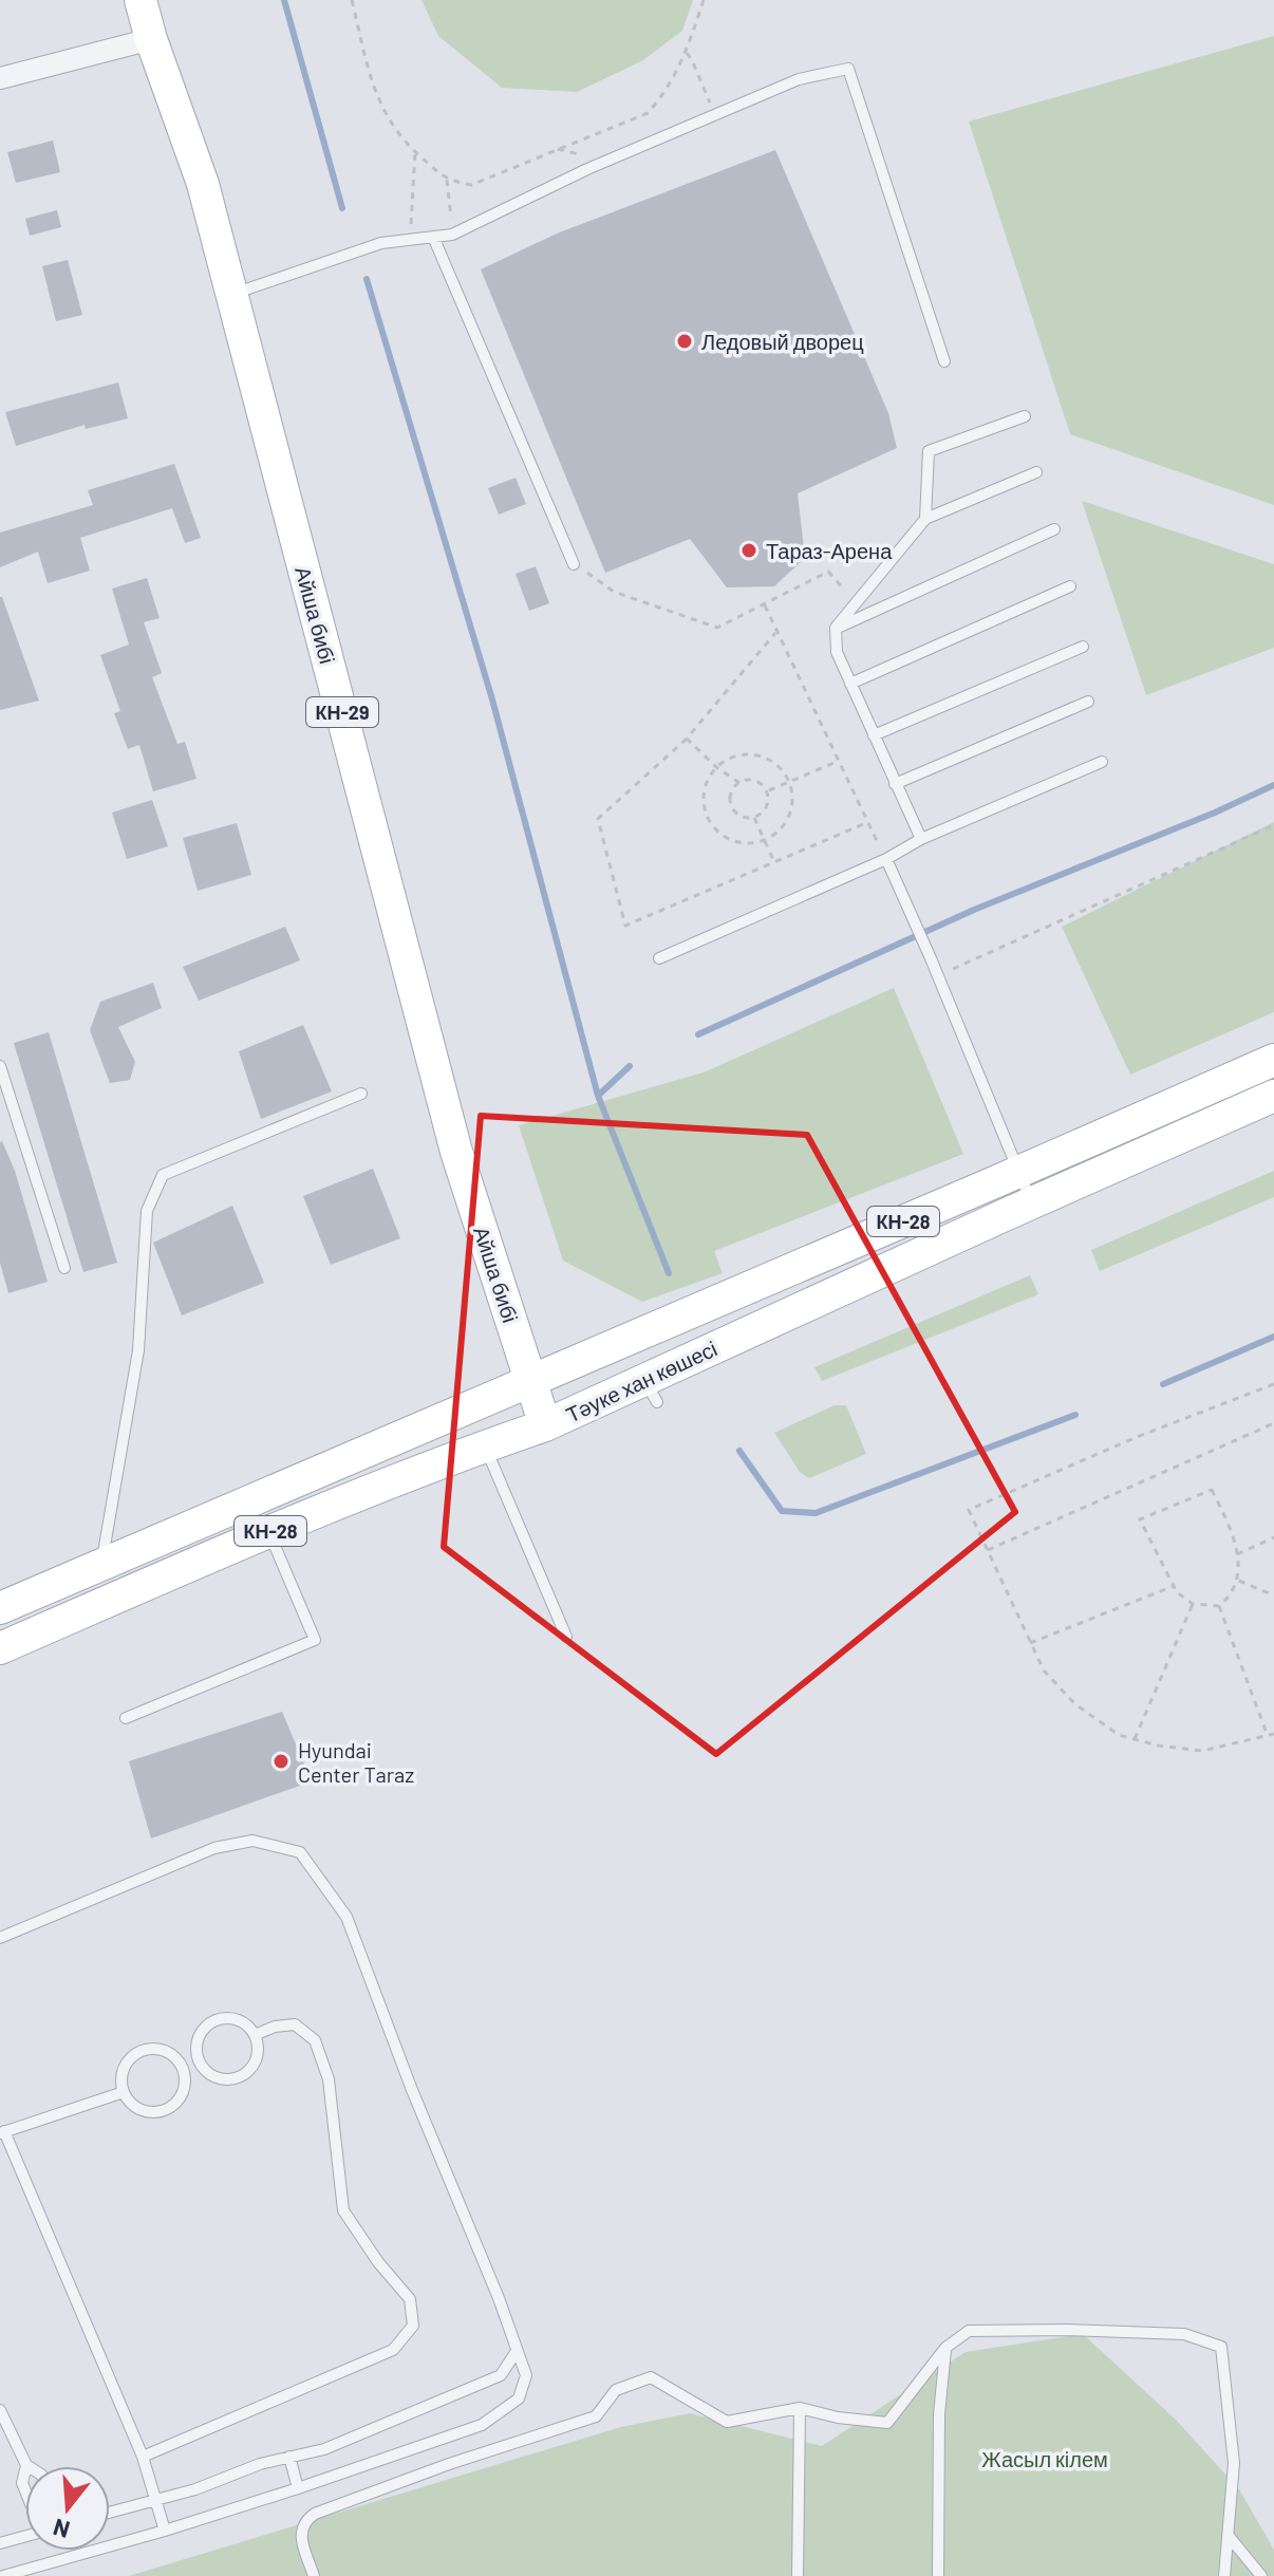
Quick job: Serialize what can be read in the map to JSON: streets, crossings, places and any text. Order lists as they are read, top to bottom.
{
  "streets": {
    "main road": [
      "Айша бибі",
      "КН-29",
      "КН-28",
      "Тәуке хан көшесі"
    ]
  },
  "crossings": [
    ["Айша бибі", "Тәуке хан көшесі"]
  ],
  "parks": ["Жасыл кілем"],
  "places": ["Ледовый дворец", "Тараз-Арена", "Hyundai Center Taraz"],
  "north": "bottom"
}
